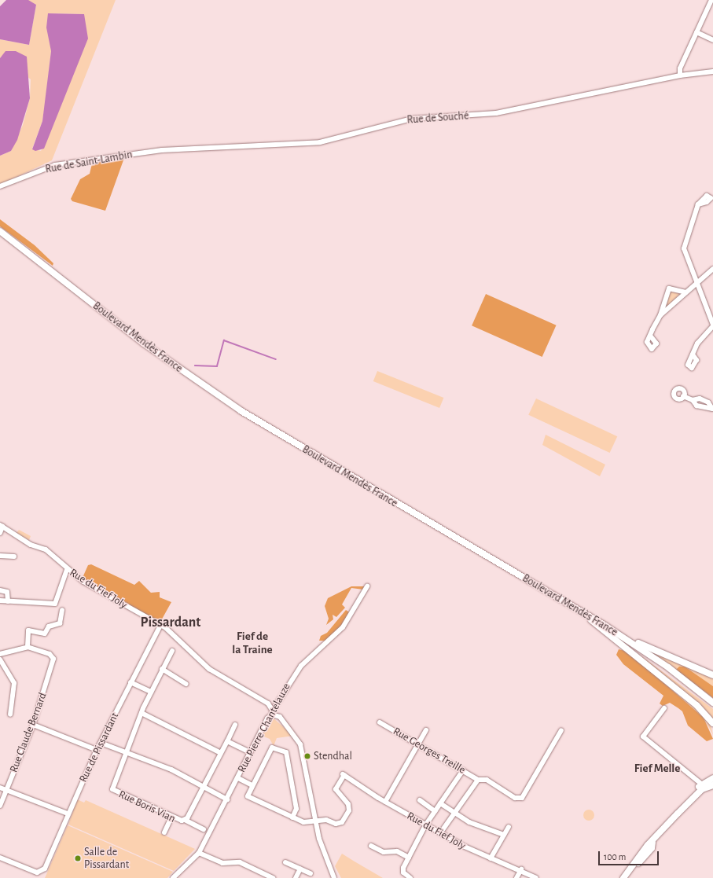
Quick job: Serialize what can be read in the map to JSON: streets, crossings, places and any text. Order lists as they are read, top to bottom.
{
  "streets": {
    "main road": ["Boulevard Mendès France"],
    "street": [
      "Rue de Souché",
      "Rue de Saint-Lambin",
      "Rue du Fief Joly",
      "Rue Pierre Chantelauze",
      "Rue Claude Bernard",
      "Rue de Pissardant",
      "Rue Georges Treille",
      "Rue Boris Vian"
    ]
  },
  "crossings": [
    ["Rue de Souché", "Rue de Saint-Lambin"],
    ["Rue du Fief Joly", "Rue Pierre Chantelauze"],
    ["Rue du Fief Joly", "Rue de Pissardant"]
  ],
  "districts": ["Pissardant", "Fief de la Traine", "Fief Melle"],
  "places": ["Stendhal", "Salle de Pissardant"],
  "scale_bar": "100 m"
}
